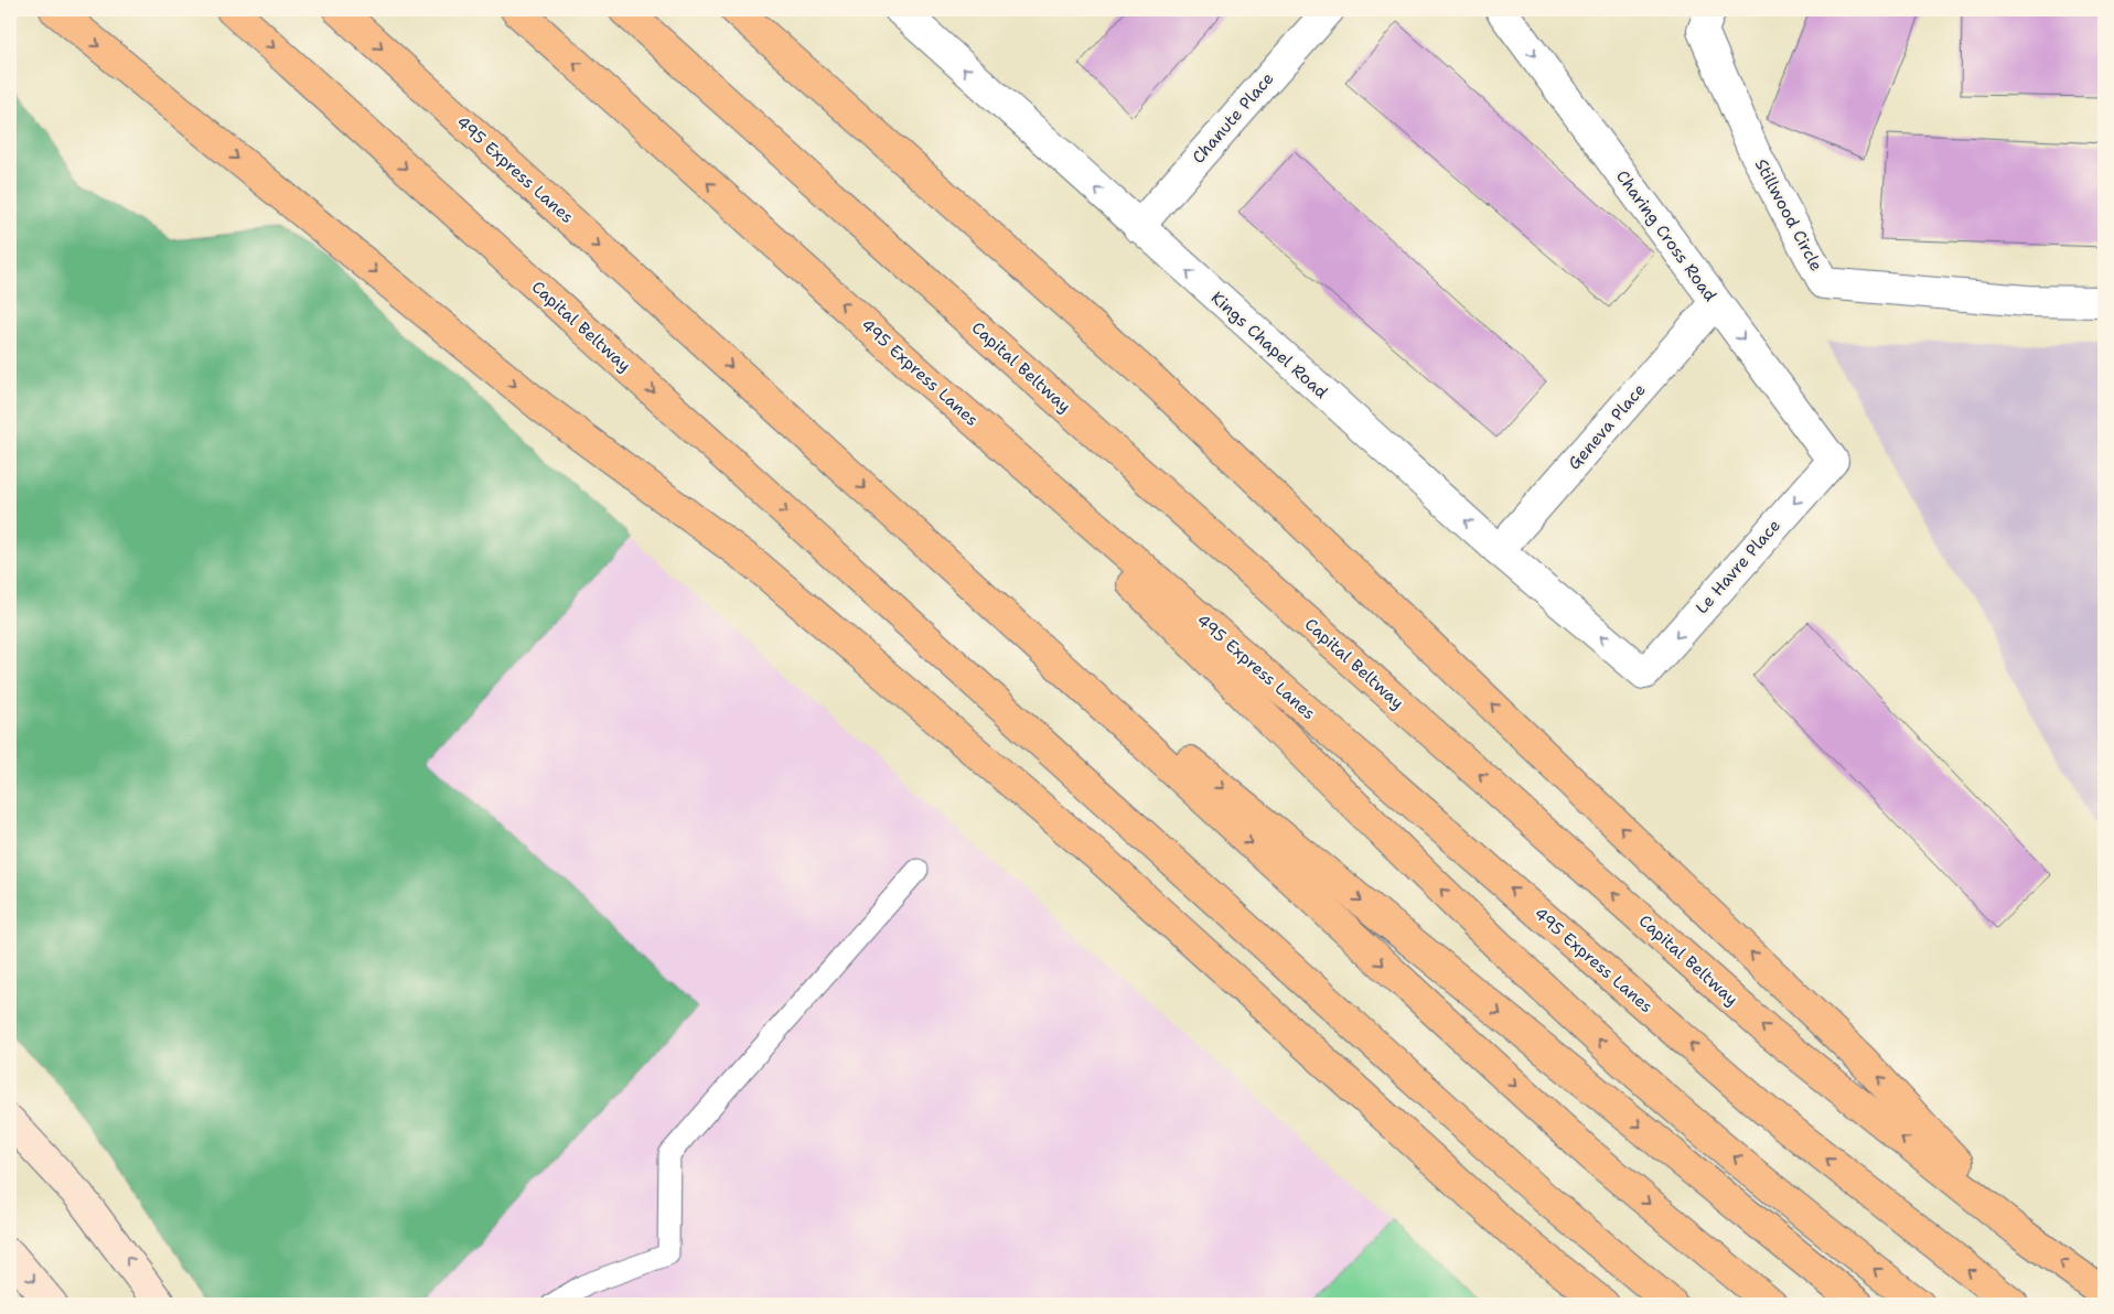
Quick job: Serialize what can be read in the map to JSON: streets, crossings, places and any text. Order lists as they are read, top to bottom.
{
  "streets": {
    "highway": ["495 Express Lanes", "Capital Beltway"],
    "street": [
      "Chanute Place",
      "Stillwood Circle",
      "Charing Cross Road",
      "Kings Chapel Road",
      "Geneva Place",
      "Le Havre Place"
    ]
  },
  "crossings": [
    ["Chanute Place", "Kings Chapel Road"],
    ["Charing Cross Road", "Geneva Place"],
    ["Charing Cross Road", "Le Havre Place"],
    ["Kings Chapel Road", "Geneva Place"],
    ["Kings Chapel Road", "Le Havre Place"]
  ],
  "one_way": ["Charing Cross Road", "Kings Chapel Road", "Le Havre Place"]
}
